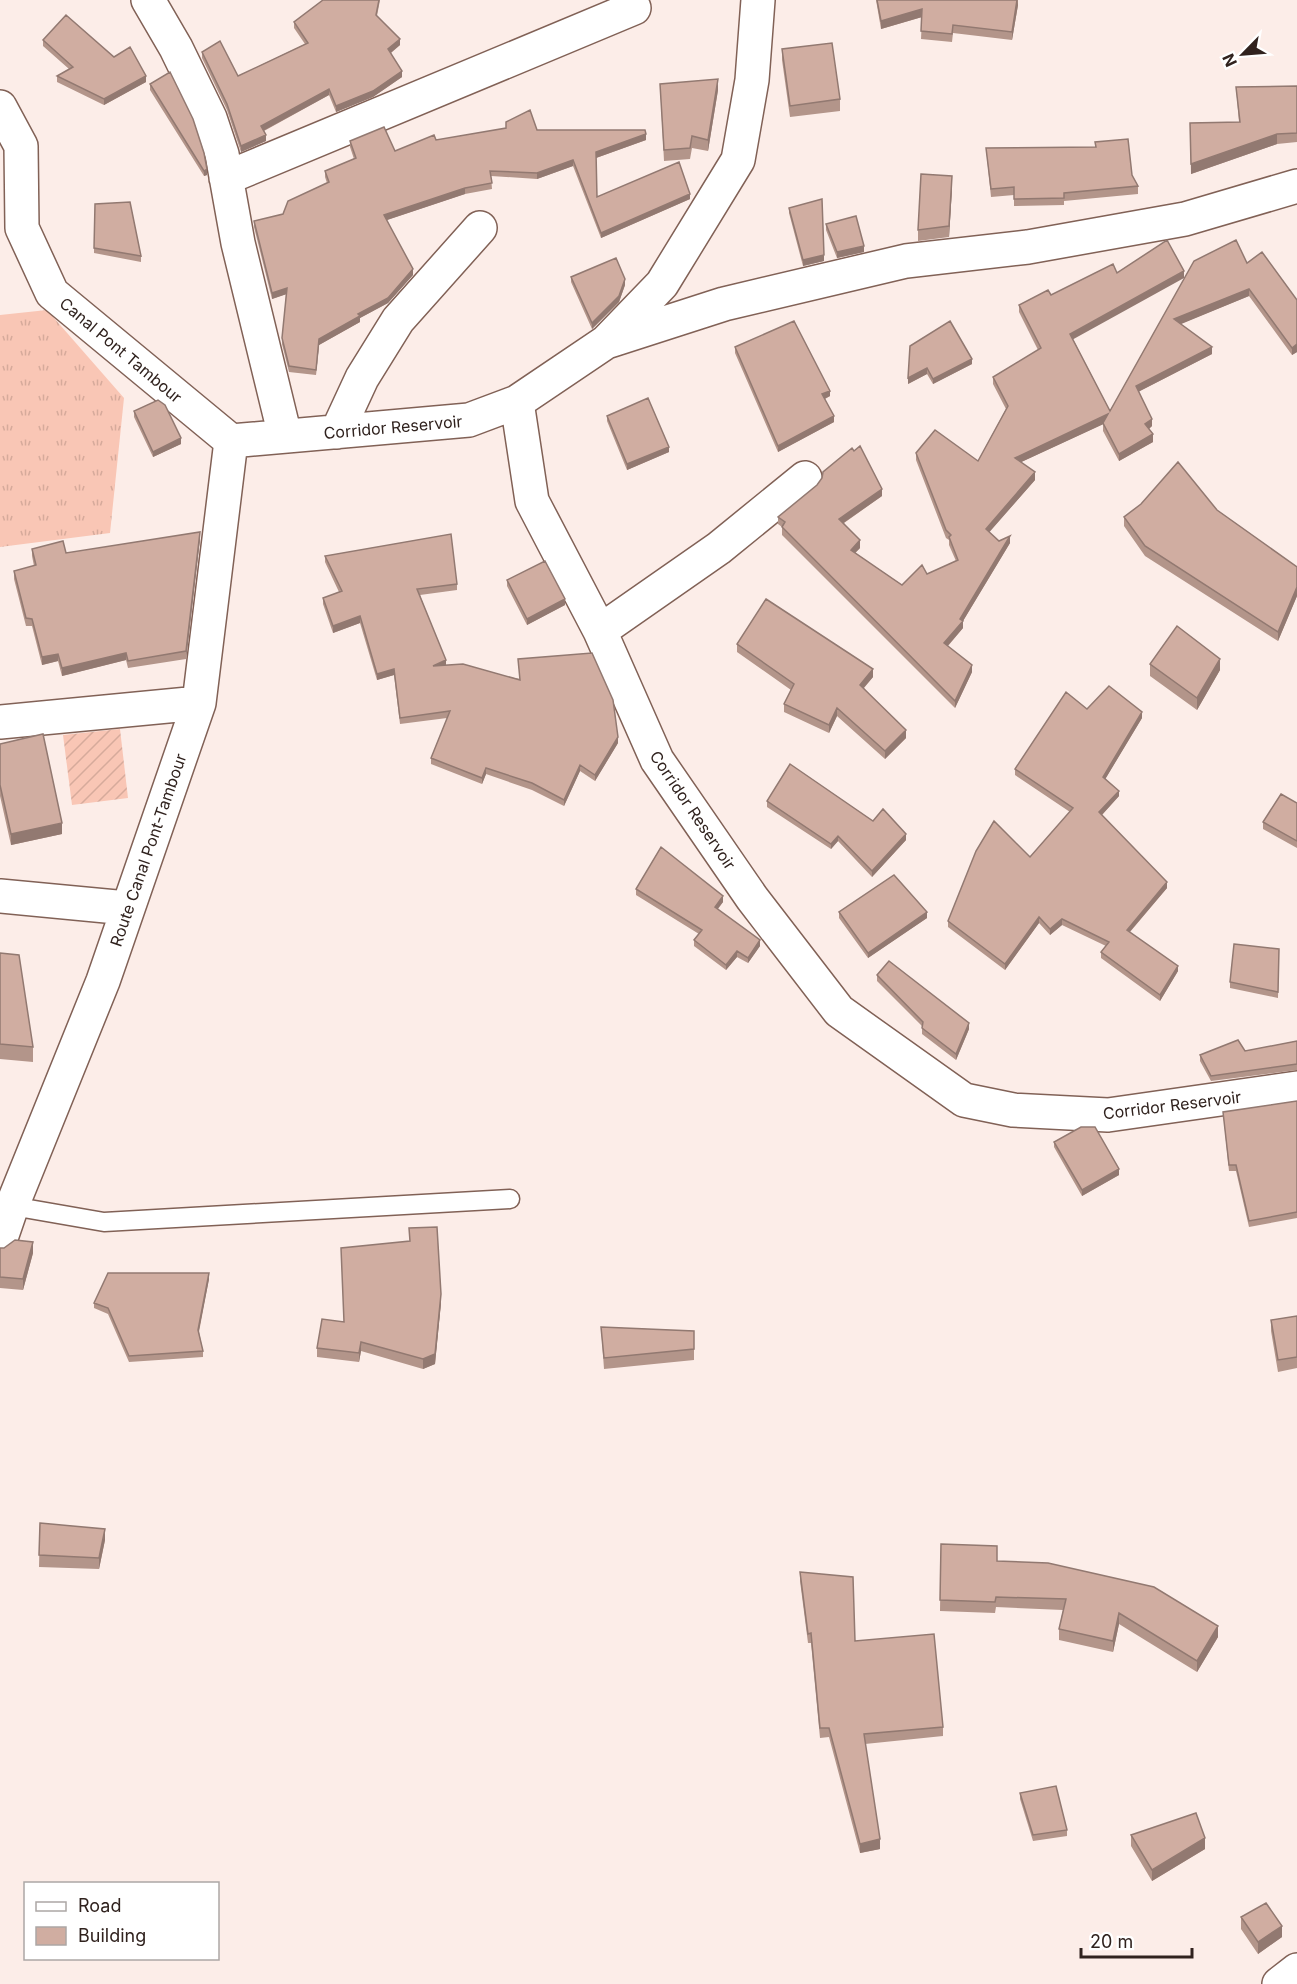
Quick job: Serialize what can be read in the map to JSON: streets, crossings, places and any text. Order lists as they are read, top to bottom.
{
  "streets": {
    "street": ["Canal Pont Tambour", "Corridor Reservoir", "Route Canal Pont-Tambour"]
  },
  "crossings": [
    ["Canal Pont Tambour", "Corridor Reservoir"],
    ["Canal Pont Tambour", "Route Canal Pont-Tambour"],
    ["Corridor Reservoir", "Route Canal Pont-Tambour"]
  ],
  "legend": ["Road", "Building"],
  "scale_bar": "20 m",
  "north": "bottom left"
}
